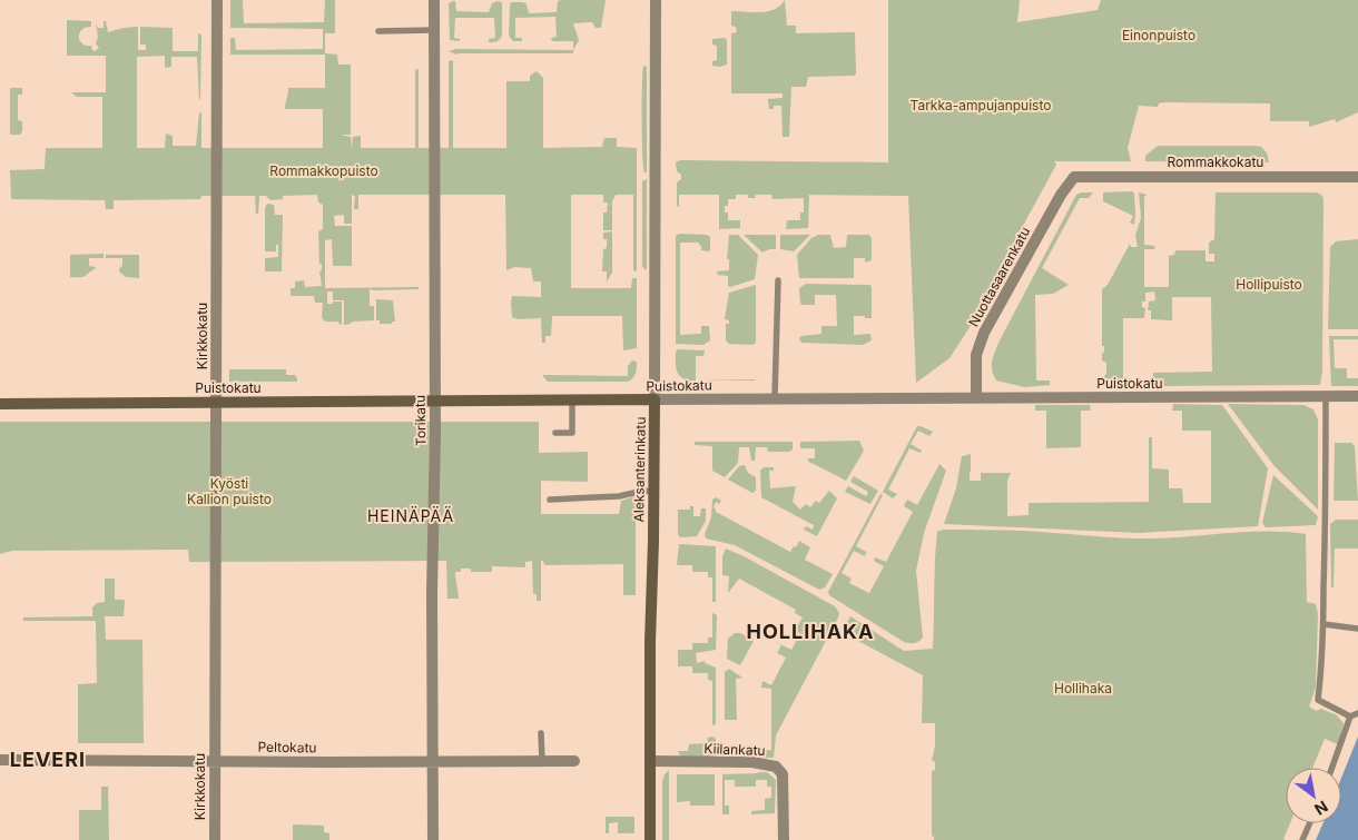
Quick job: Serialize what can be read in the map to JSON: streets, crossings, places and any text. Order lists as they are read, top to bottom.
{
  "streets": {
    "main road": ["Puistokatu", "Aleksanterinkatu"],
    "street": [
      "Rommakkokatu",
      "Nuottasaarenkatu",
      "Kirkkokatu",
      "Torikatu",
      "Peltokatu",
      "Kiilankatu"
    ]
  },
  "crossings": [
    ["Rommakkokatu", "Nuottasaarenkatu"],
    ["Nuottasaarenkatu", "Puistokatu"],
    ["Kirkkokatu", "Puistokatu"],
    ["Kirkkokatu", "Peltokatu"],
    ["Puistokatu", "Torikatu"],
    ["Puistokatu", "Aleksanterinkatu"],
    ["Torikatu", "Peltokatu"],
    ["Aleksanterinkatu", "Kiilankatu"]
  ],
  "districts": ["HEINÄPÄÄ", "HOLLIHAKA", "LEVERI"],
  "parks": [
    "Einonpuisto",
    "Tarkka-ampujanpuisto",
    "Rommakkopuisto",
    "Hollipuisto",
    "Kyösti Kallion puisto",
    "Hollihaka"
  ],
  "north": "bottom right"
}
